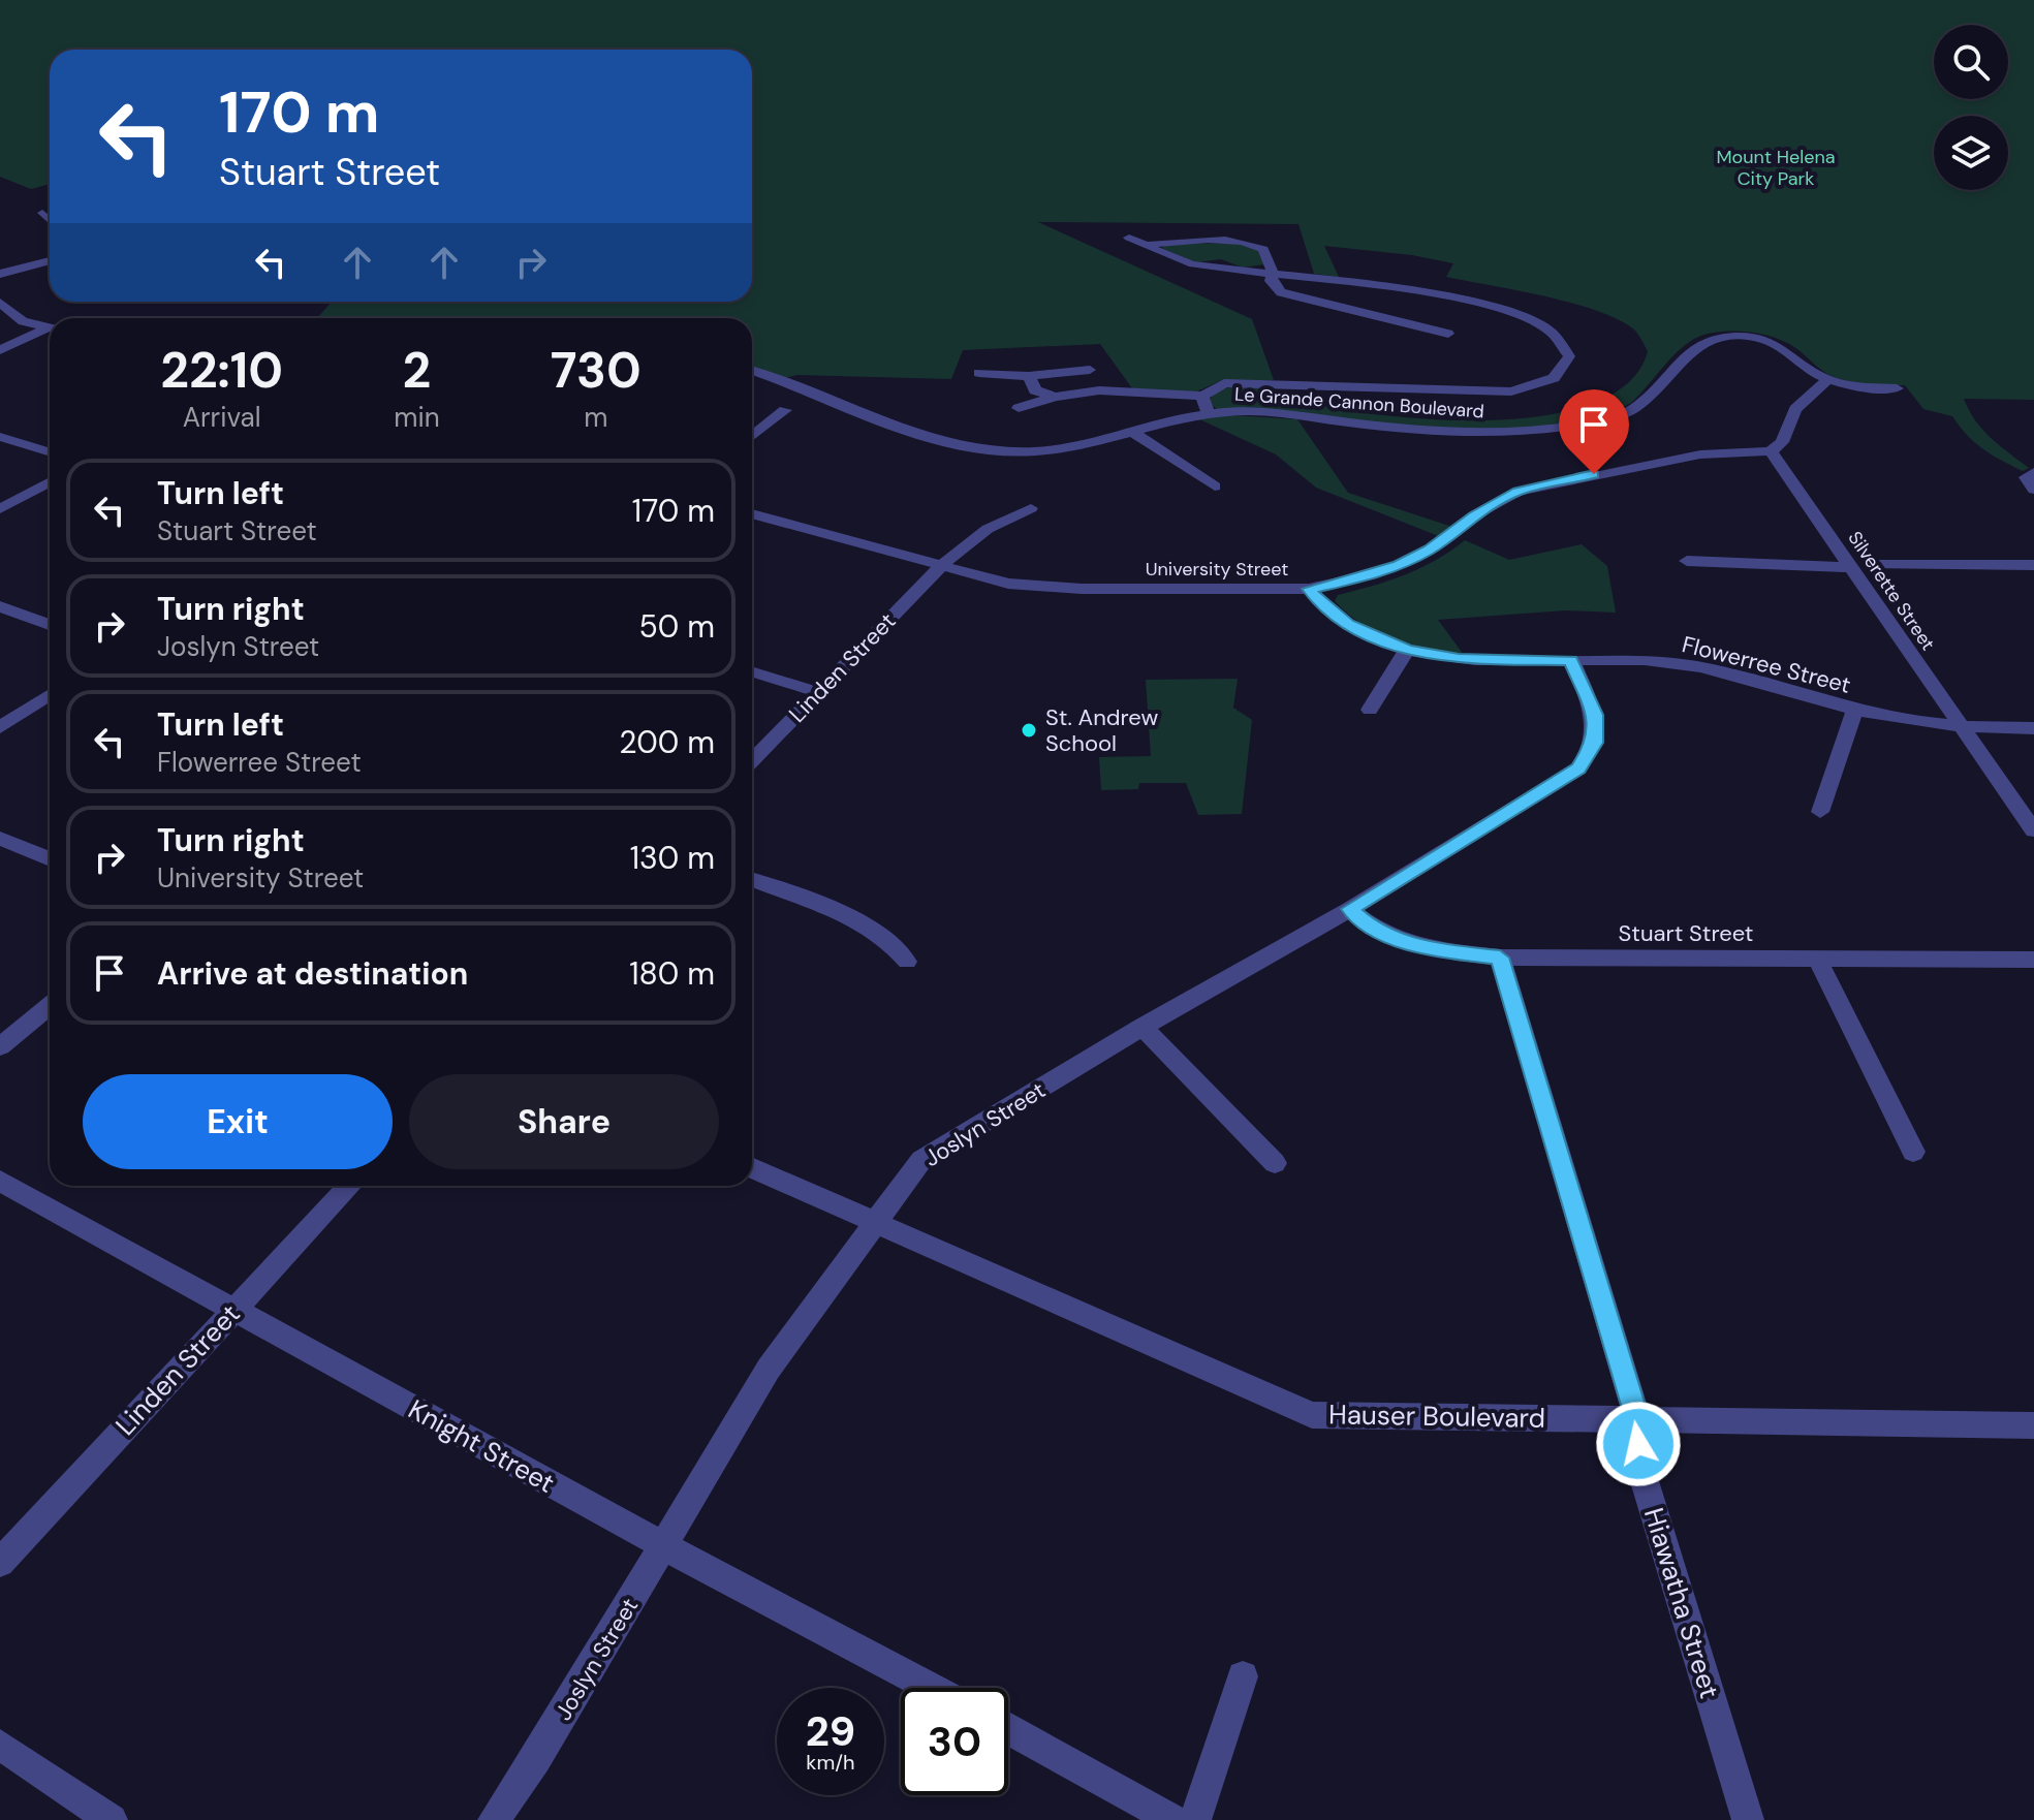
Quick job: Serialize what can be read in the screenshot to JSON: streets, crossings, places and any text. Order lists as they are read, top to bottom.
{
  "streets": {
    "street": [
      "Le Grande Cannon Boulevard",
      "University Street",
      "Silverette Street",
      "Flowerree Street",
      "Linden Street",
      "Stuart Street",
      "Joslyn Street",
      "Hauser Boulevard",
      "Knight Street",
      "Hiawatha Street"
    ]
  },
  "crossings": [
    ["University Street", "Silverette Street"],
    ["University Street", "Flowerree Street"],
    ["University Street", "Linden Street"],
    ["Silverette Street", "Flowerree Street"],
    ["Flowerree Street", "Joslyn Street"],
    ["Linden Street", "Knight Street"],
    ["Stuart Street", "Joslyn Street"],
    ["Stuart Street", "Hiawatha Street"],
    ["Joslyn Street", "Hauser Boulevard"],
    ["Joslyn Street", "Knight Street"],
    ["Hauser Boulevard", "Hiawatha Street"]
  ],
  "parks": ["Mount Helena City Park"],
  "places": ["St. Andrew School"],
  "page": {
    "turn": ["170 m", "Stuart Street"],
    "eta": [
      "22:10",
      "Arrival",
      "2",
      "min",
      "730",
      "m"
    ],
    "list": [
      {
        "name": "Turn left",
        "note": "Stuart Street",
        "value": "170 m"
      },
      {
        "name": "Turn right",
        "note": "Joslyn Street",
        "value": "50 m"
      },
      {
        "name": "Turn left",
        "note": "Flowerree Street",
        "value": "200 m"
      },
      {
        "name": "Turn right",
        "note": "University Street",
        "value": "130 m"
      },
      {
        "name": "Arrive at destination",
        "value": "180 m"
      }
    ],
    "buttons": ["Exit", "Share"],
    "speed": "29 km/h",
    "limit": "30"
  }
}
